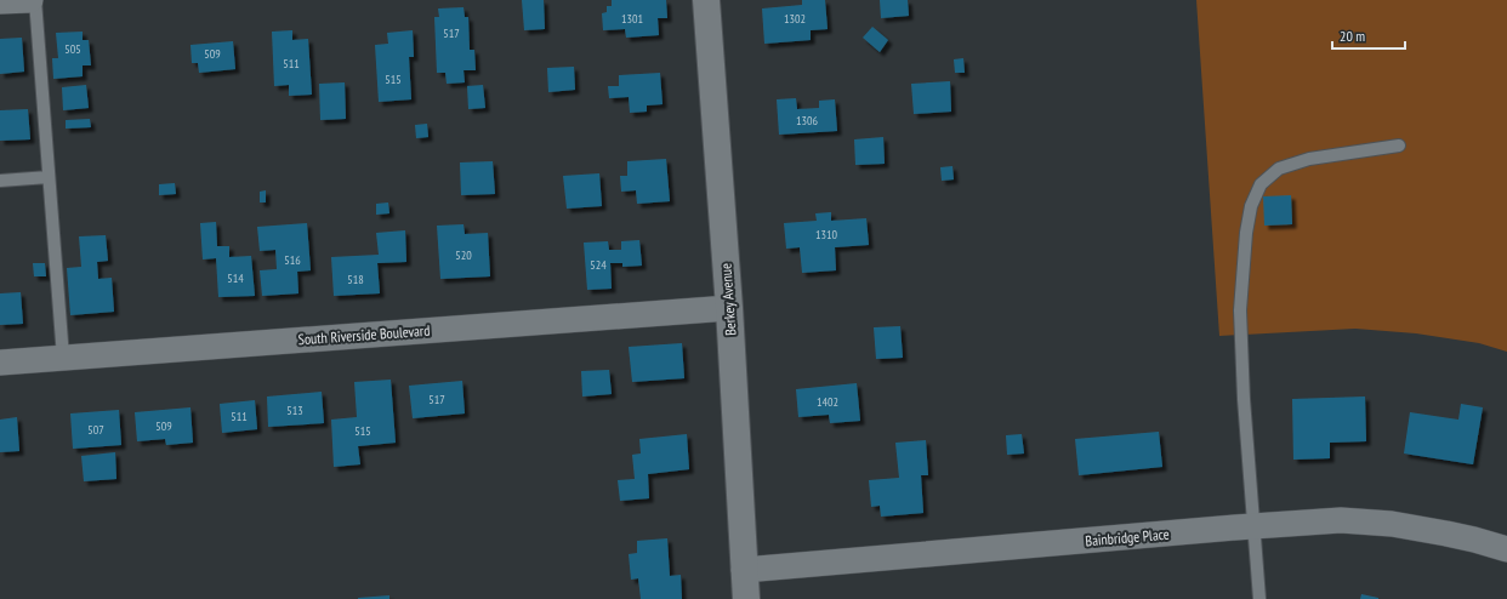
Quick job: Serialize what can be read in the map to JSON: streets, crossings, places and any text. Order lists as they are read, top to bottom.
{
  "streets": {
    "street": ["Berkey Avenue", "South Riverside Boulevard", "Bainbridge Place"]
  },
  "crossings": [
    ["Berkey Avenue", "South Riverside Boulevard"],
    ["Berkey Avenue", "Bainbridge Place"]
  ],
  "house_numbers": [
    "1301",
    "1302",
    "517",
    "505",
    "509",
    "511",
    "515",
    "1306",
    "1310",
    "520",
    "516",
    "524",
    "514",
    "518",
    "517",
    "1402",
    "513",
    "511",
    "509",
    "507",
    "515"
  ],
  "scale_bar": "20 m"
}
